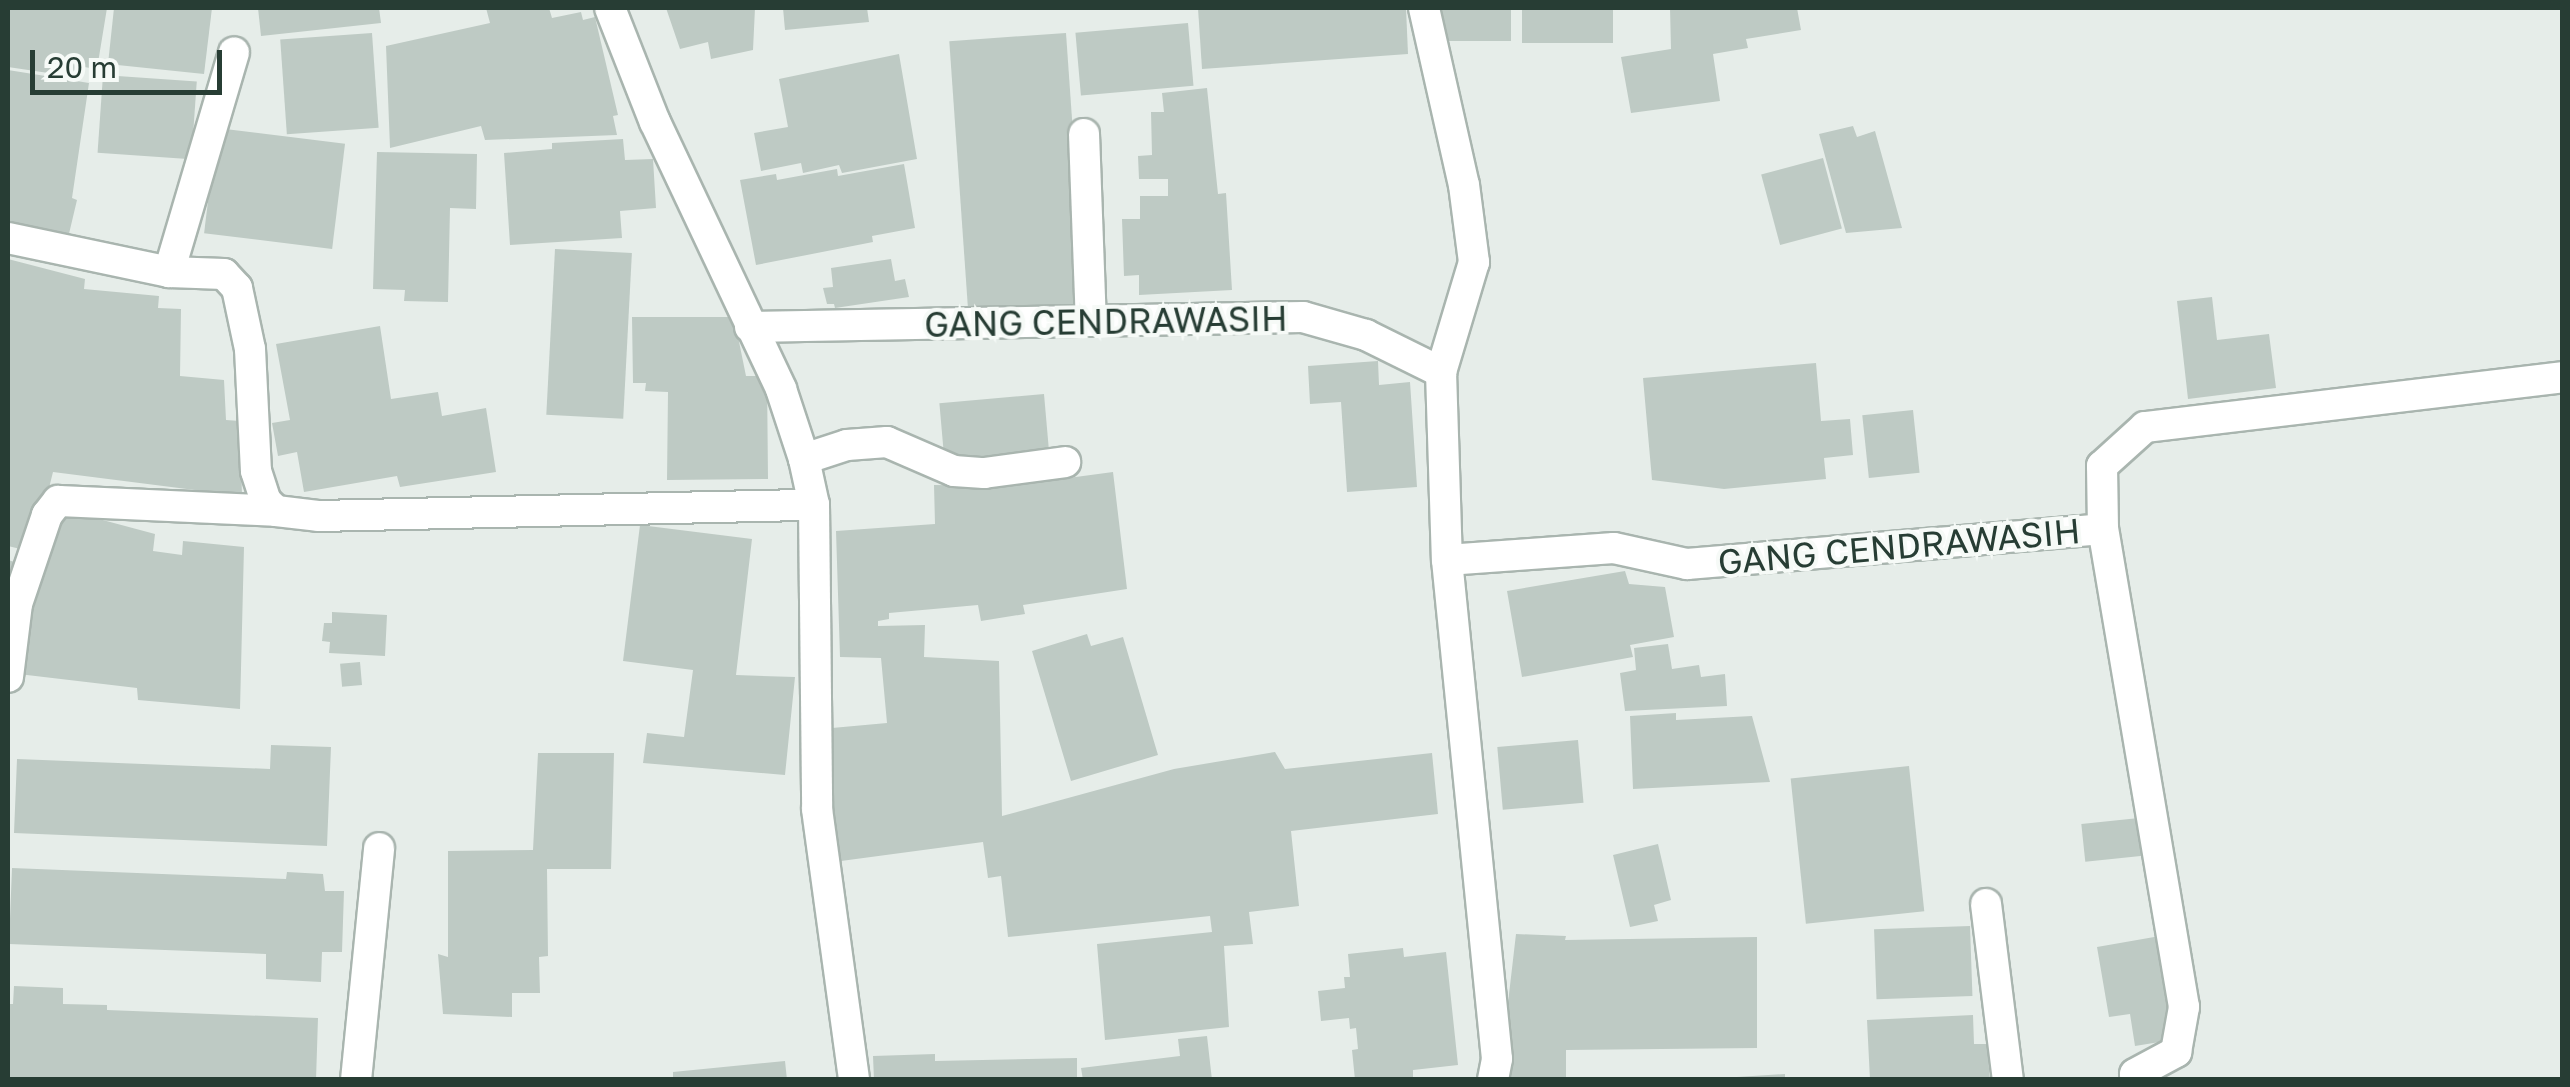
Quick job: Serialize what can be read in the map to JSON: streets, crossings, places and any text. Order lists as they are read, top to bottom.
{
  "streets": {
    "street": ["GANG CENDRAWASIH"]
  },
  "scale_bar": "20 m"
}
